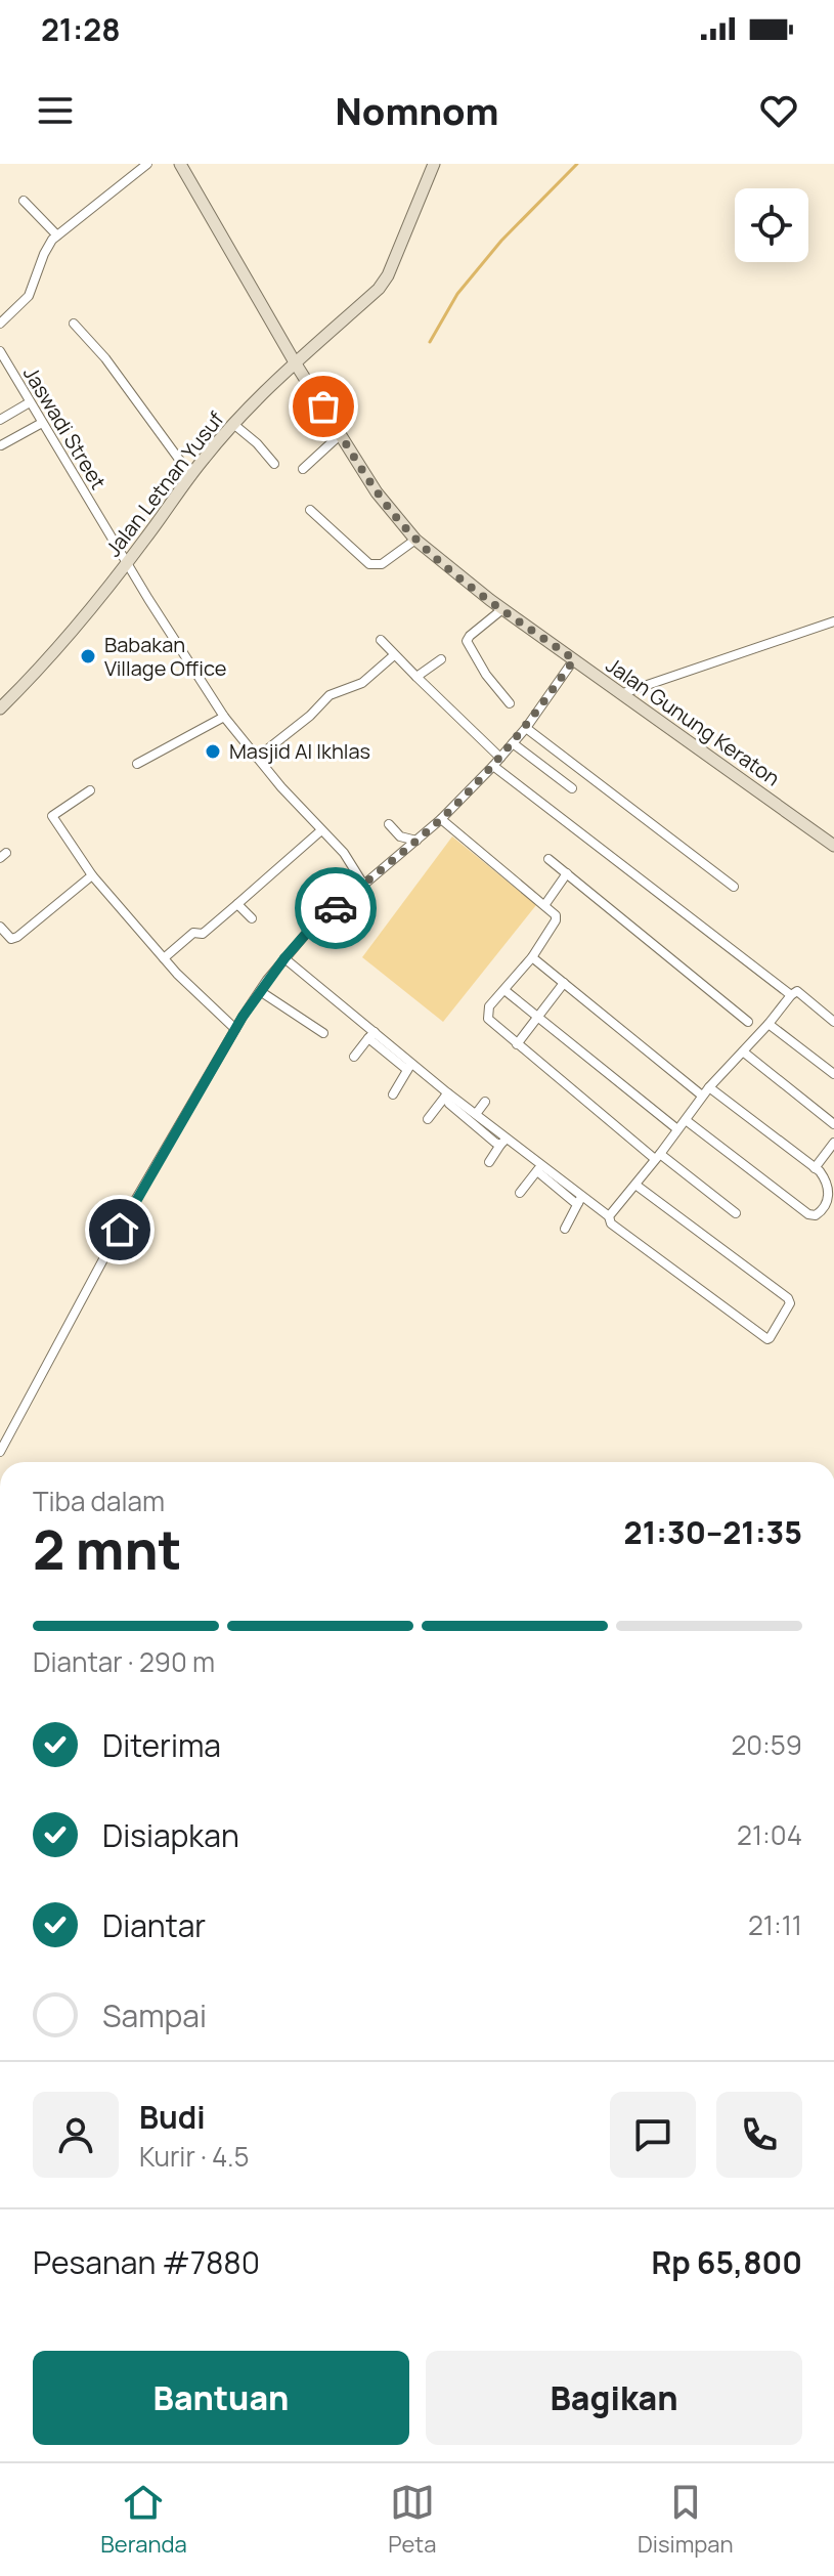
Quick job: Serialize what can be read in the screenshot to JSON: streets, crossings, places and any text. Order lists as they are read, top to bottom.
{
  "streets": {
    "street": ["Jaswadi Street", "Jalan Letnan Yusuf", "Jalan Gunung Keraton"]
  },
  "crossings": [
    ["Jaswadi Street", "Jalan Letnan Yusuf"],
    ["Jalan Letnan Yusuf", "Jalan Gunung Keraton"]
  ],
  "places": ["Babakan Village Office", "Masjid Al Ikhlas"],
  "page": {
    "status": "21:28",
    "header": "Nomnom",
    "heading": ["2 mnt", "Tiba dalam", "21:30–21:35"],
    "panel": [
      "Budi",
      "Kurir · 4.5",
      "Pesanan #7880",
      "Rp 65,800"
    ],
    "bar": "Diantar · 290 m",
    "list": [
      ["Diterima", "20:59"],
      ["Disiapkan", "21:04"],
      ["Diantar", "21:11"],
      "Sampai"
    ],
    "buttons": ["Bantuan", "Bagikan"],
    "tabs": ["Beranda", "Peta", "Disimpan"]
  }
}
